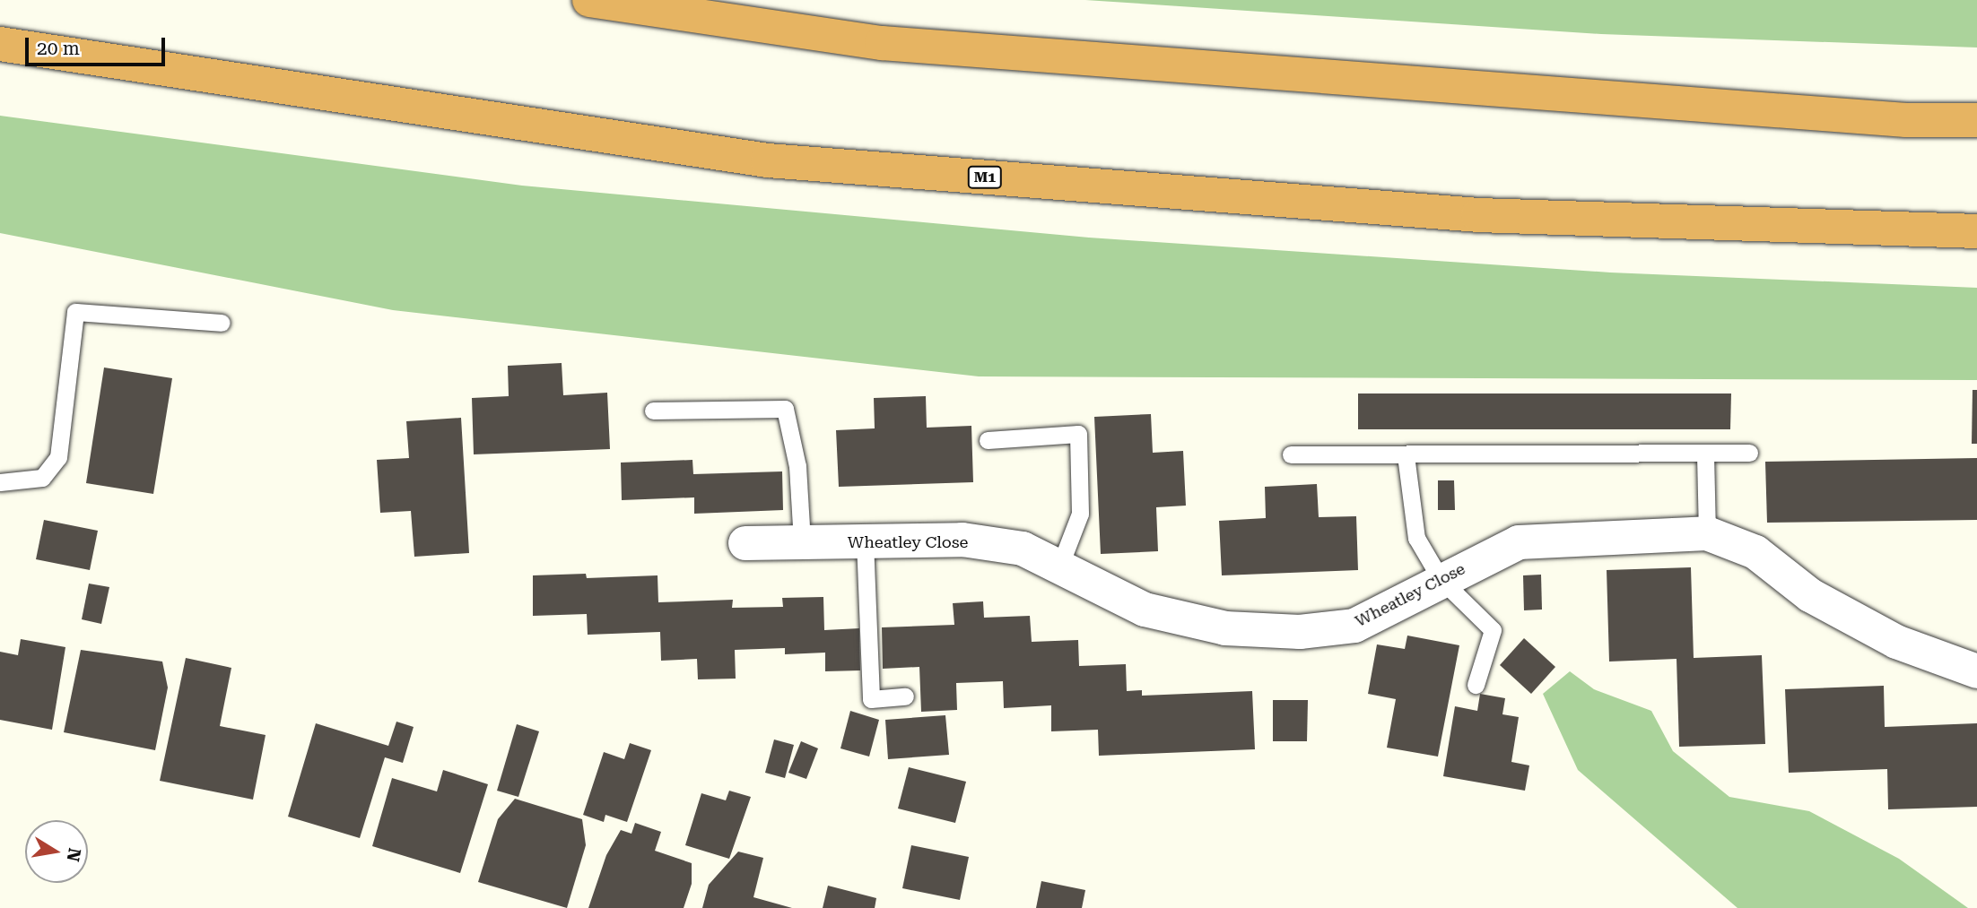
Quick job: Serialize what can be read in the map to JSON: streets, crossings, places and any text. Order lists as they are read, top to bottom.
{
  "streets": {
    "highway": ["M1"],
    "street": ["Wheatley Close"]
  },
  "scale_bar": "20 m",
  "north": "right"
}
